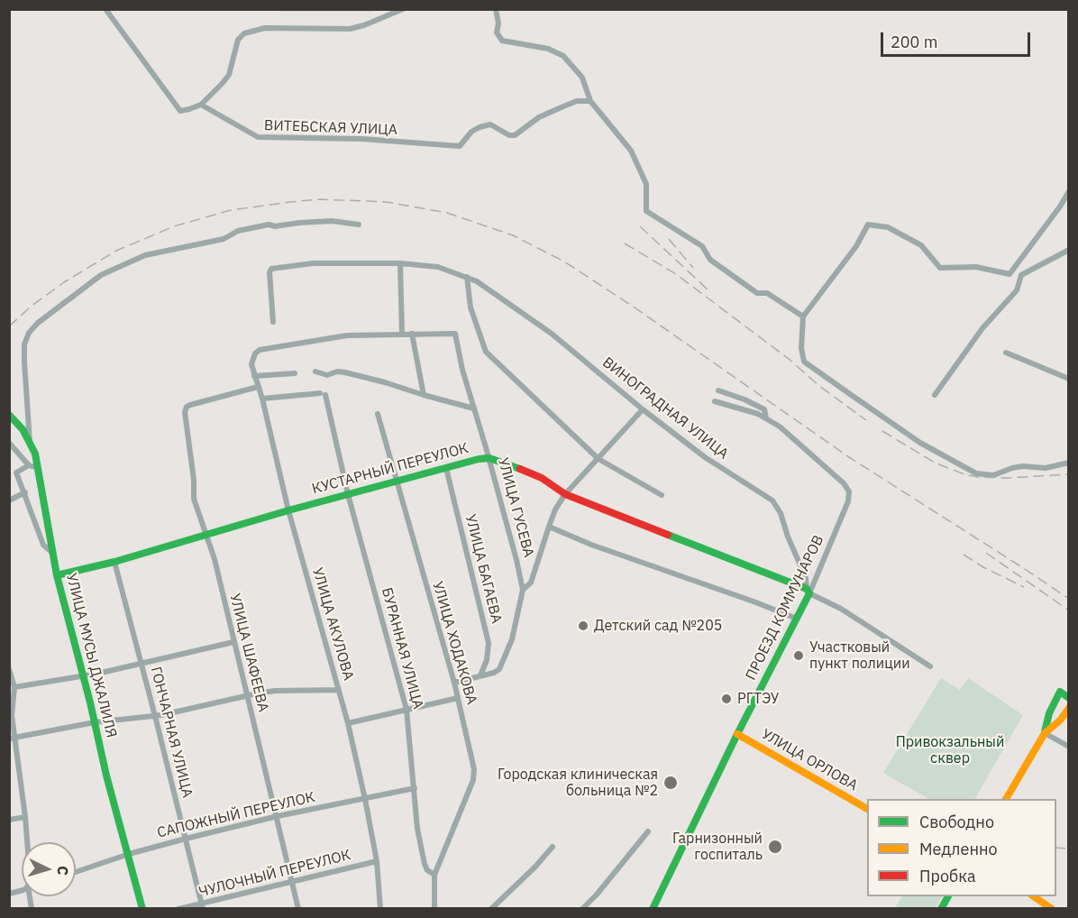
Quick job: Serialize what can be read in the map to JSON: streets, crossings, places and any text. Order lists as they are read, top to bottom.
{
  "streets": {
    "street": [
      "ВИТЕБСКАЯ УЛИЦА",
      "ВИНОГРАДНАЯ УЛИЦА",
      "КУСТАРНЫЙ ПЕРЕУЛОК",
      "УЛИЦА ГУСЕВА",
      "УЛИЦА БАГАЕВА",
      "ПРОЕЗД КОММУНАРОВ",
      "УЛИЦА АКУЛОВА",
      "УЛИЦА ХОДАКОВА",
      "БУРАННАЯ УЛИЦА",
      "УЛИЦА ШАФЕЕВА",
      "УЛИЦА МУСЫ ДЖАЛИЛЯ",
      "ГОНЧАРНАЯ УЛИЦА",
      "УЛИЦА ОРЛОВА",
      "САПОЖНЫЙ ПЕРЕУЛОК",
      "ЧУЛОЧНЫЙ ПЕРЕУЛОК"
    ]
  },
  "crossings": [
    ["ВИНОГРАДНАЯ УЛИЦА", "КУСТАРНЫЙ ПЕРЕУЛОК"],
    ["ВИНОГРАДНАЯ УЛИЦА", "ПРОЕЗД КОММУНАРОВ"],
    ["КУСТАРНЫЙ ПЕРЕУЛОК", "УЛИЦА ГУСЕВА"],
    ["КУСТАРНЫЙ ПЕРЕУЛОК", "УЛИЦА БАГАЕВА"],
    ["КУСТАРНЫЙ ПЕРЕУЛОК", "ПРОЕЗД КОММУНАРОВ"],
    ["КУСТАРНЫЙ ПЕРЕУЛОК", "УЛИЦА АКУЛОВА"],
    ["КУСТАРНЫЙ ПЕРЕУЛОК", "УЛИЦА ХОДАКОВА"],
    ["КУСТАРНЫЙ ПЕРЕУЛОК", "БУРАННАЯ УЛИЦА"],
    ["КУСТАРНЫЙ ПЕРЕУЛОК", "УЛИЦА ШАФЕЕВА"],
    ["КУСТАРНЫЙ ПЕРЕУЛОК", "УЛИЦА МУСЫ ДЖАЛИЛЯ"],
    ["КУСТАРНЫЙ ПЕРЕУЛОК", "ГОНЧАРНАЯ УЛИЦА"],
    ["УЛИЦА ГУСЕВА", "УЛИЦА БАГАЕВА"],
    ["УЛИЦА ГУСЕВА", "ПРОЕЗД КОММУНАРОВ"],
    ["ПРОЕЗД КОММУНАРОВ", "УЛИЦА ОРЛОВА"],
    ["УЛИЦА АКУЛОВА", "БУРАННАЯ УЛИЦА"],
    ["УЛИЦА АКУЛОВА", "УЛИЦА ШАФЕЕВА"],
    ["УЛИЦА АКУЛОВА", "САПОЖНЫЙ ПЕРЕУЛОК"],
    ["УЛИЦА АКУЛОВА", "ЧУЛОЧНЫЙ ПЕРЕУЛОК"],
    ["УЛИЦА ХОДАКОВА", "БУРАННАЯ УЛИЦА"],
    ["БУРАННАЯ УЛИЦА", "САПОЖНЫЙ ПЕРЕУЛОК"],
    ["УЛИЦА ШАФЕЕВА", "САПОЖНЫЙ ПЕРЕУЛОК"],
    ["УЛИЦА ШАФЕЕВА", "ЧУЛОЧНЫЙ ПЕРЕУЛОК"],
    ["УЛИЦА МУСЫ ДЖАЛИЛЯ", "САПОЖНЫЙ ПЕРЕУЛОК"],
    ["ГОНЧАРНАЯ УЛИЦА", "САПОЖНЫЙ ПЕРЕУЛОК"],
    ["ГОНЧАРНАЯ УЛИЦА", "ЧУЛОЧНЫЙ ПЕРЕУЛОК"]
  ],
  "parks": ["Привокзальный сквер"],
  "places": [
    "Детский сад №205",
    "Участковый пункт полиции",
    "РГТЭУ",
    "Городская клиническая больница №2",
    "Гарнизонный госпиталь"
  ],
  "legend": ["Свободно", "Медленно", "Пробка"],
  "scale_bar": "200 m",
  "north": "right"
}
